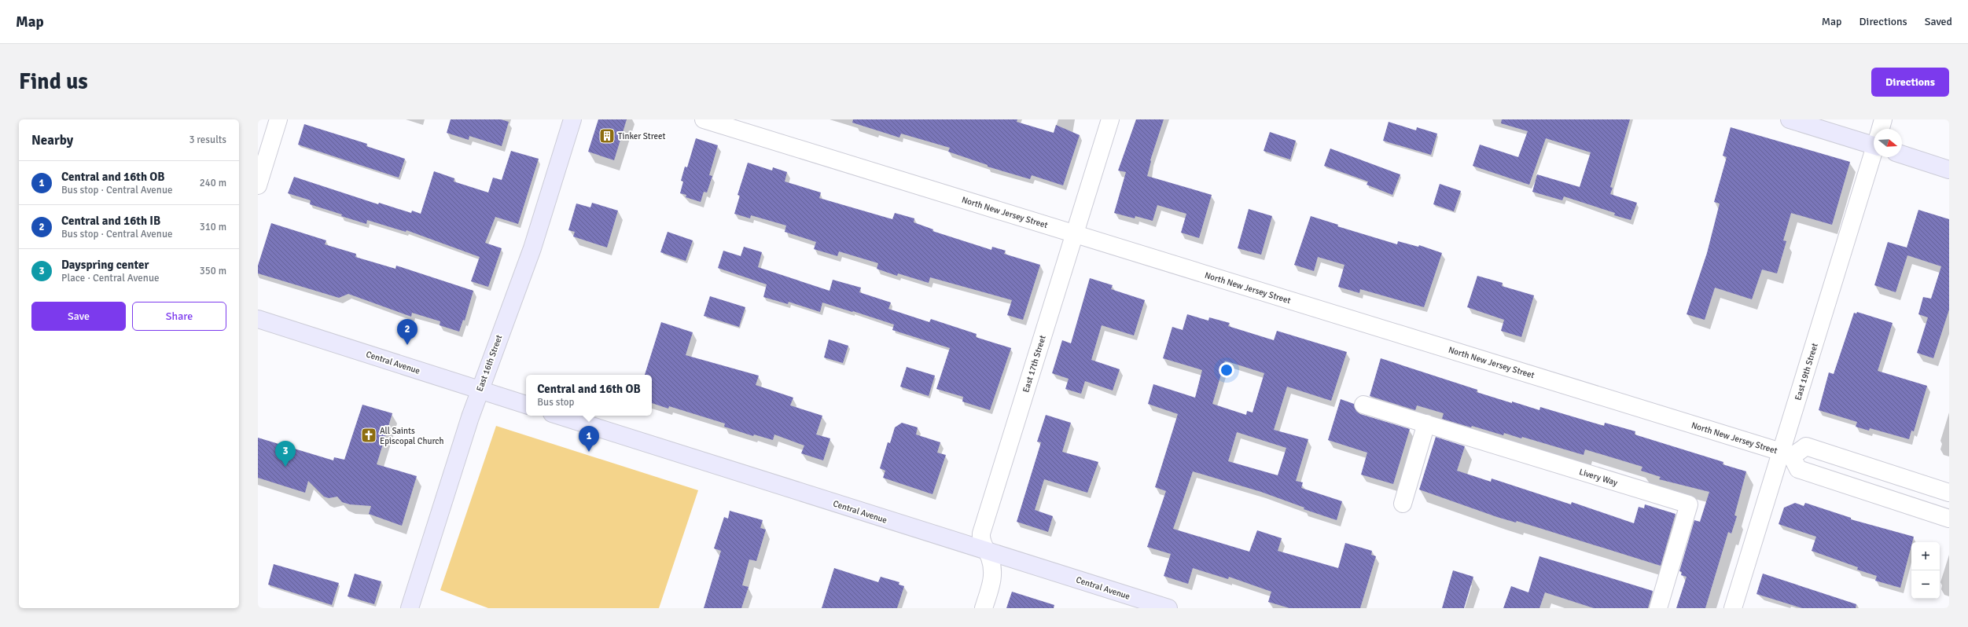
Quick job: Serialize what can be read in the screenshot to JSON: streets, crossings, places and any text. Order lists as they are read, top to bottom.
{
  "streets": {
    "main road": ["Central Avenue", "East 16th Street"],
    "street": [
      "North New Jersey Street",
      "East 17th Street",
      "East 19th Street",
      "Livery Way"
    ]
  },
  "crossings": [
    ["North New Jersey Street", "East 17th Street"],
    ["North New Jersey Street", "East 19th Street"],
    ["Central Avenue", "East 16th Street"],
    ["Central Avenue", "East 17th Street"]
  ],
  "places": {
    "building": ["Tinker Street"],
    "church": ["All Saints Episcopal Church"]
  },
  "north": "right",
  "page": {
    "header": "Map",
    "nav": ["Map", "Directions", "Saved"],
    "buttons": [
      "Directions",
      ["Save", "Share"]
    ],
    "title": "Find us",
    "heading": ["Nearby", "3 results"],
    "list": [
      {
        "mark": "1",
        "name": "Central and 16th OB",
        "note": "Bus stop · Central Avenue",
        "value": "240 m"
      },
      {
        "mark": "2",
        "name": "Central and 16th IB",
        "note": "Bus stop · Central Avenue",
        "value": "310 m"
      },
      {
        "mark": "3",
        "name": "Dayspring center",
        "note": "Place · Central Avenue",
        "value": "350 m"
      }
    ],
    "pins": ["2", "1", "3"],
    "popup": ["Central and 16th OB", "Bus stop"],
    "map_buttons": ["+", "−"]
  }
}
